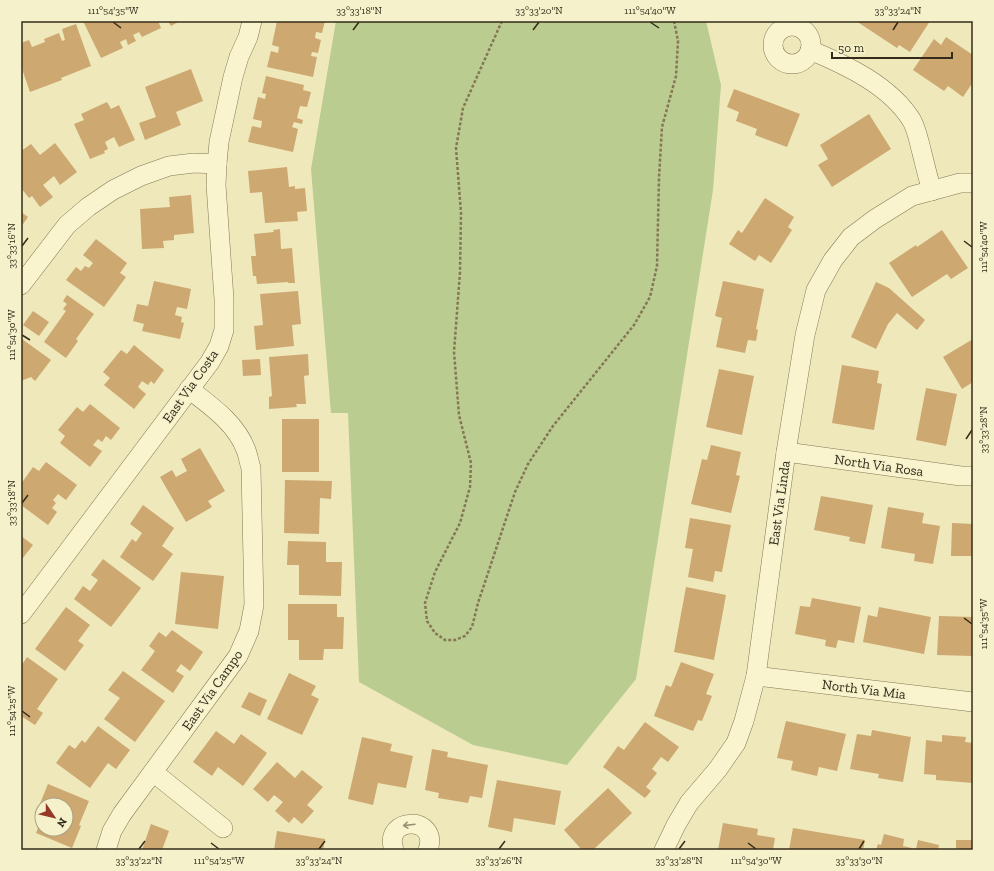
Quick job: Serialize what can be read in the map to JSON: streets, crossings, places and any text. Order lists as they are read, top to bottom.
{
  "streets": {
    "street": [
      "East Via Costa",
      "North Via Rosa",
      "East Via Linda",
      "North Via Mia",
      "East Via Campo"
    ]
  },
  "crossings": [
    ["East Via Costa", "East Via Campo"],
    ["North Via Rosa", "East Via Linda"],
    ["East Via Linda", "North Via Mia"]
  ],
  "scale_bar": "50 m",
  "north": "bottom right",
  "coordinates": [
    "111°54'35\"W",
    "33°33'18\"N",
    "33°33'20\"N",
    "111°54'40\"W",
    "33°33'24\"N",
    "33°33'16\"N",
    "111°54'30\"W",
    "33°33'28\"N",
    "111°54'25\"W",
    "33°33'22\"N",
    "33°33'26\"N",
    "33°33'30\"N"
  ]
}
